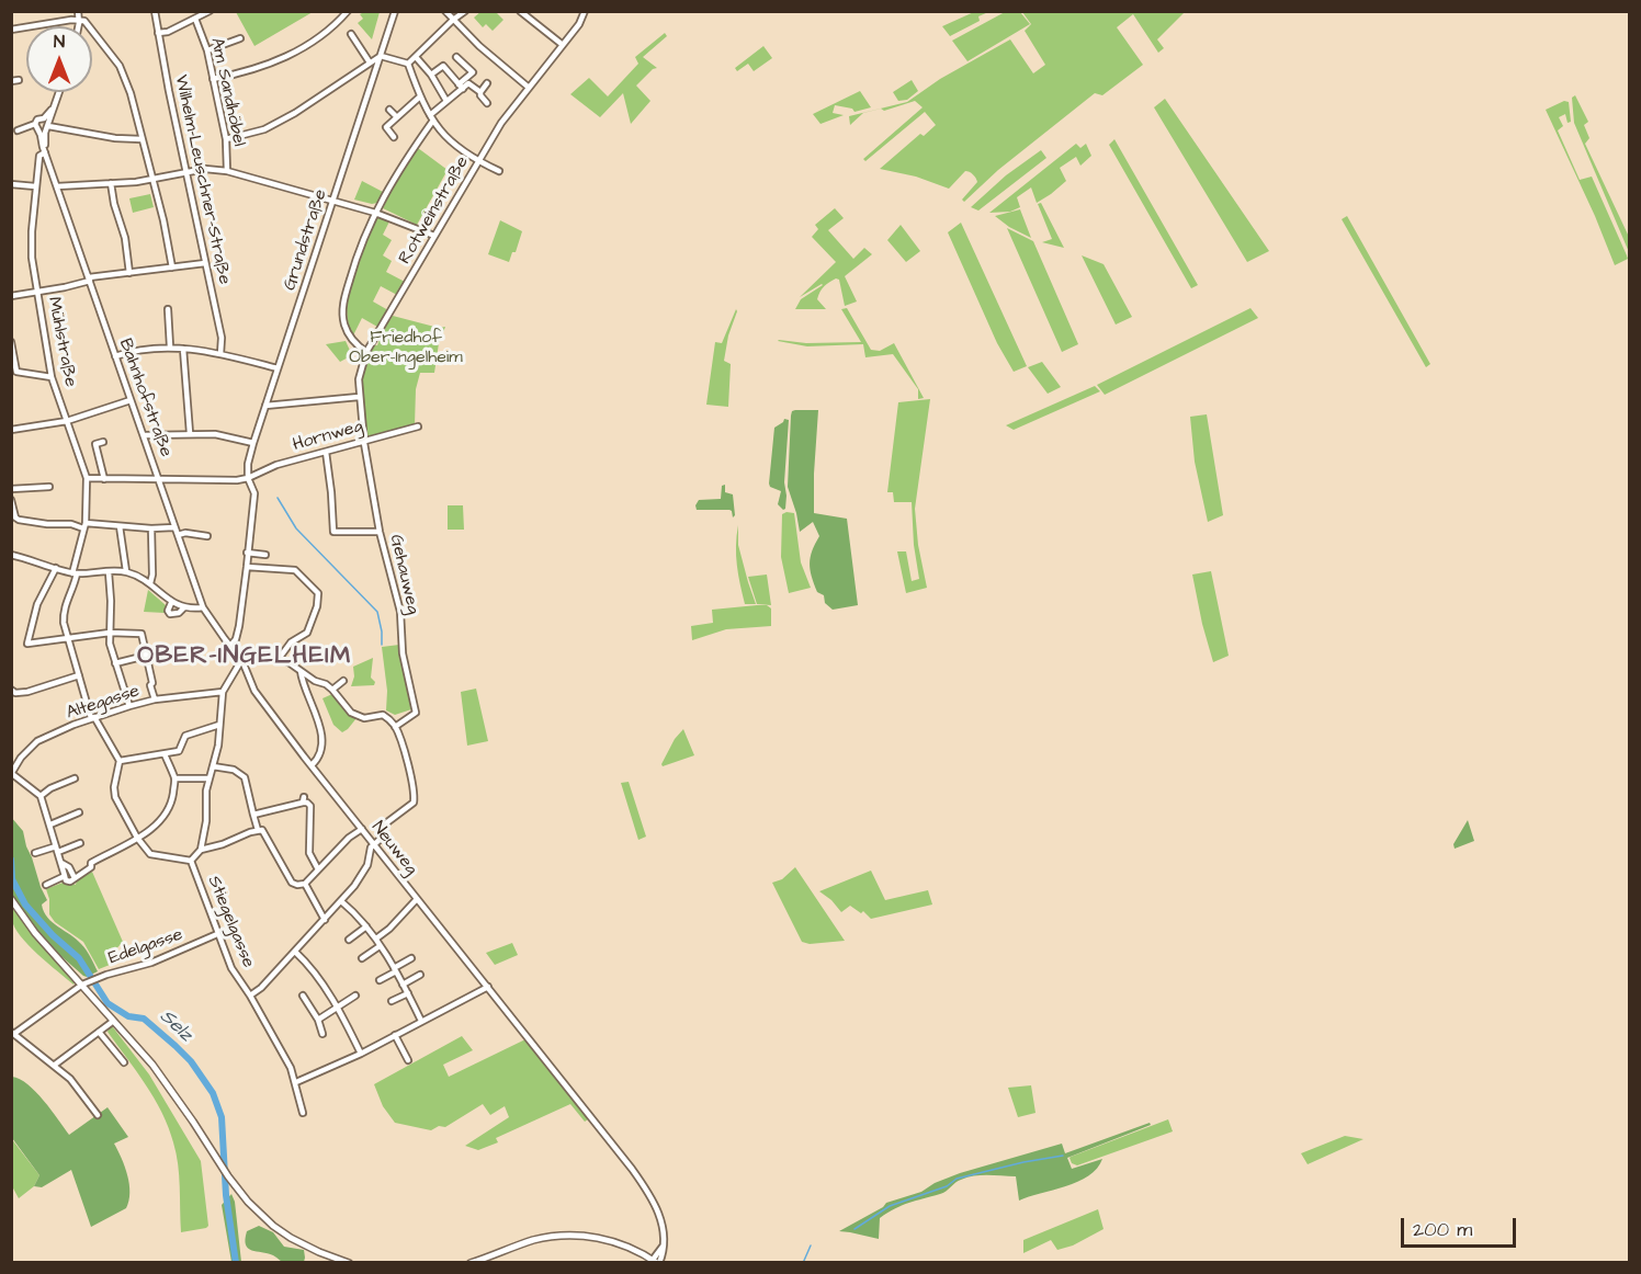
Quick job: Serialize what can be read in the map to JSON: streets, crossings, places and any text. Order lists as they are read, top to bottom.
{
  "streets": {
    "street": [
      "Am Sandhöbel",
      "Wilhelm-Leuschner-Straße",
      "Rotweinstraße",
      "Grundstraße",
      "Mühlstraße",
      "Bahnhofstraße",
      "Hornweg",
      "Gehauweg",
      "Altegasse",
      "Neuweg",
      "Stiegelgasse",
      "Edelgasse"
    ]
  },
  "crossings": [
    ["Rotweinstraße", "Hornweg"],
    ["Rotweinstraße", "Gehauweg"],
    ["Grundstraße", "Bahnhofstraße"],
    ["Grundstraße", "Hornweg"],
    ["Mühlstraße", "Bahnhofstraße"],
    ["Mühlstraße", "Altegasse"],
    ["Bahnhofstraße", "Neuweg"],
    ["Hornweg", "Gehauweg"],
    ["Stiegelgasse", "Edelgasse"]
  ],
  "districts": ["OBER-INGELHEIM"],
  "water": ["Selz"],
  "parks": ["Friedhof Ober-Ingelheim"],
  "scale_bar": "200 m",
  "north": "top"
}
